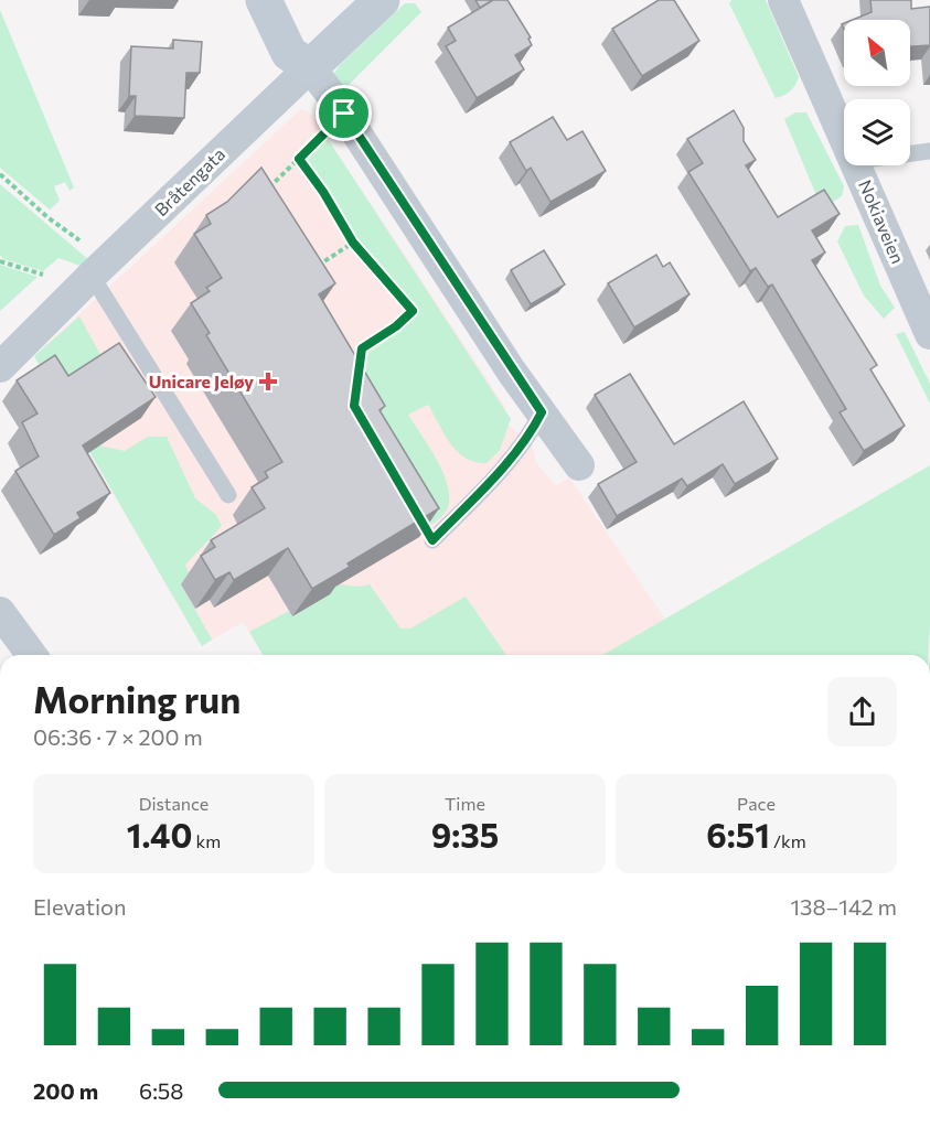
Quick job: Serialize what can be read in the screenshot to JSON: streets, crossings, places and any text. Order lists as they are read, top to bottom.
{
  "streets": {
    "street": ["Bråtengata", "Nokiaveien"]
  },
  "places": {
    "health": ["Unicare Jeløy"]
  },
  "north": "top left",
  "page": {
    "heading": ["Morning run", "06:36 · 7 × 200 m"],
    "stats": [
      ["Distance", "1.40 km"],
      ["Time", "9:35"],
      ["Pace", "6:51 /km"]
    ],
    "chart": ["Elevation", "138–142 m"],
    "list": [
      {
        "name": "200 m",
        "note": "6:58"
      }
    ]
  }
}
